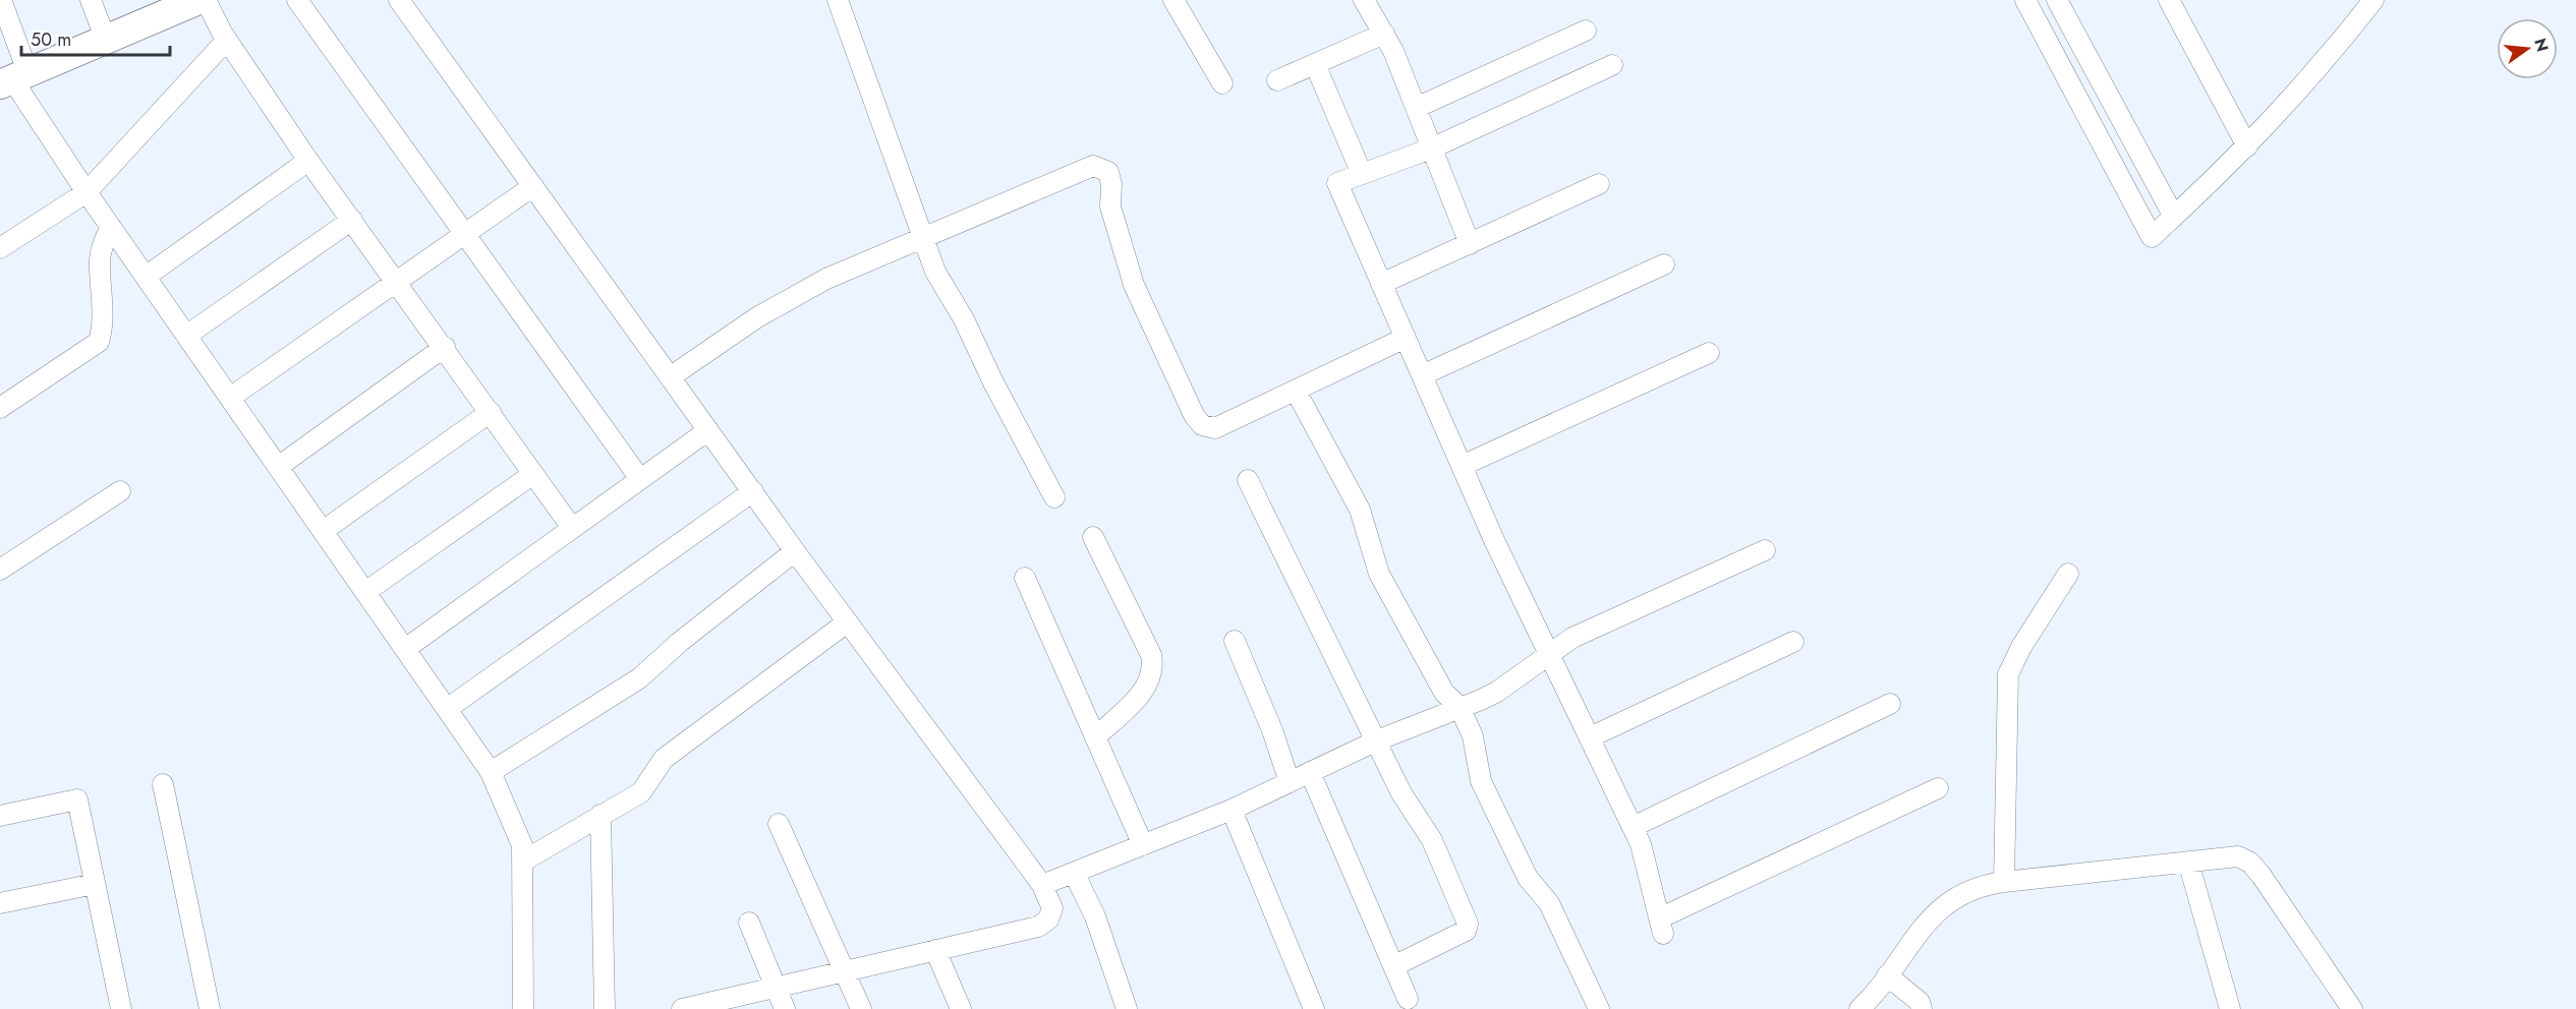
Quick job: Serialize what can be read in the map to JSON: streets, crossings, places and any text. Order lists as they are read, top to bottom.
{
  "scale_bar": "50 m",
  "north": "right"
}
